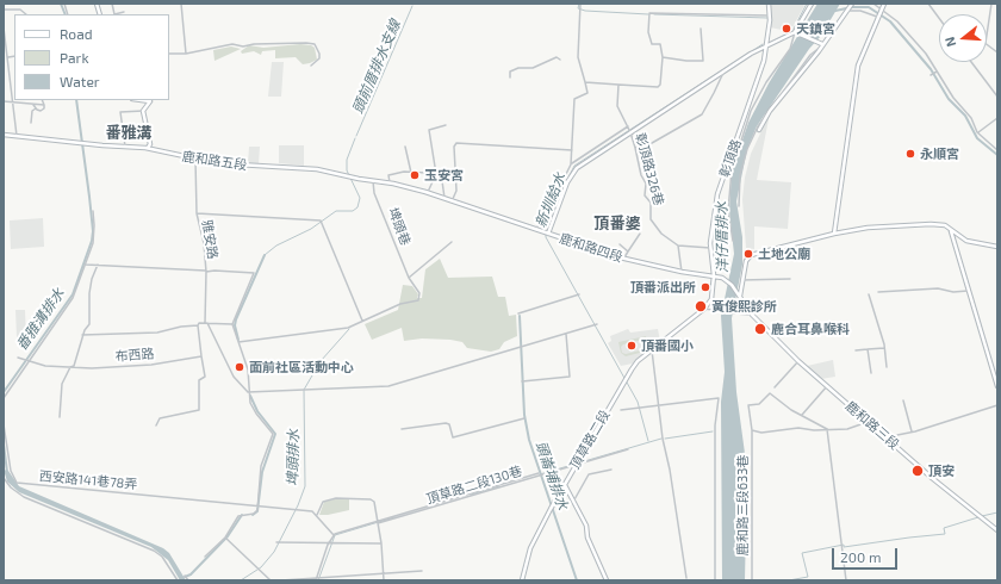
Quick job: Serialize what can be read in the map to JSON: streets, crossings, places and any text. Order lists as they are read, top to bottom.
{
  "streets": {
    "street": [
      "彰頂路",
      "鹿和路五段",
      "彰頂路326巷",
      "埤頭巷",
      "雅安路",
      "鹿和路四段",
      "布西路",
      "鹿和路三段",
      "頂草路二段",
      "西安路141巷78弄",
      "頂草路二段130巷",
      "鹿和路三段633巷"
    ]
  },
  "crossings": [
    ["彰頂路", "鹿和路四段"],
    ["彰頂路", "頂草路二段"],
    ["鹿和路五段", "雅安路"],
    ["鹿和路五段", "鹿和路四段"],
    ["埤頭巷", "鹿和路四段"],
    ["鹿和路四段", "鹿和路三段"],
    ["頂草路二段", "頂草路二段130巷"]
  ],
  "districts": ["番雅溝", "頂番婆"],
  "water": [
    "頭前厝排水支線",
    "新圳給水",
    "洋仔厝排水",
    "番雅溝排水",
    "埤頭排水",
    "頭崙埔排水"
  ],
  "places": [
    "天鎮宮",
    "永順宮",
    "玉安宮",
    "土地公廟",
    "頂番派出所",
    "黃俊熙診所",
    "鹿合耳鼻喉科",
    "頂番國小",
    "面前社區活動中心",
    "頂安"
  ],
  "legend": ["Road", "Park", "Water"],
  "scale_bar": "200 m",
  "north": "left"
}
